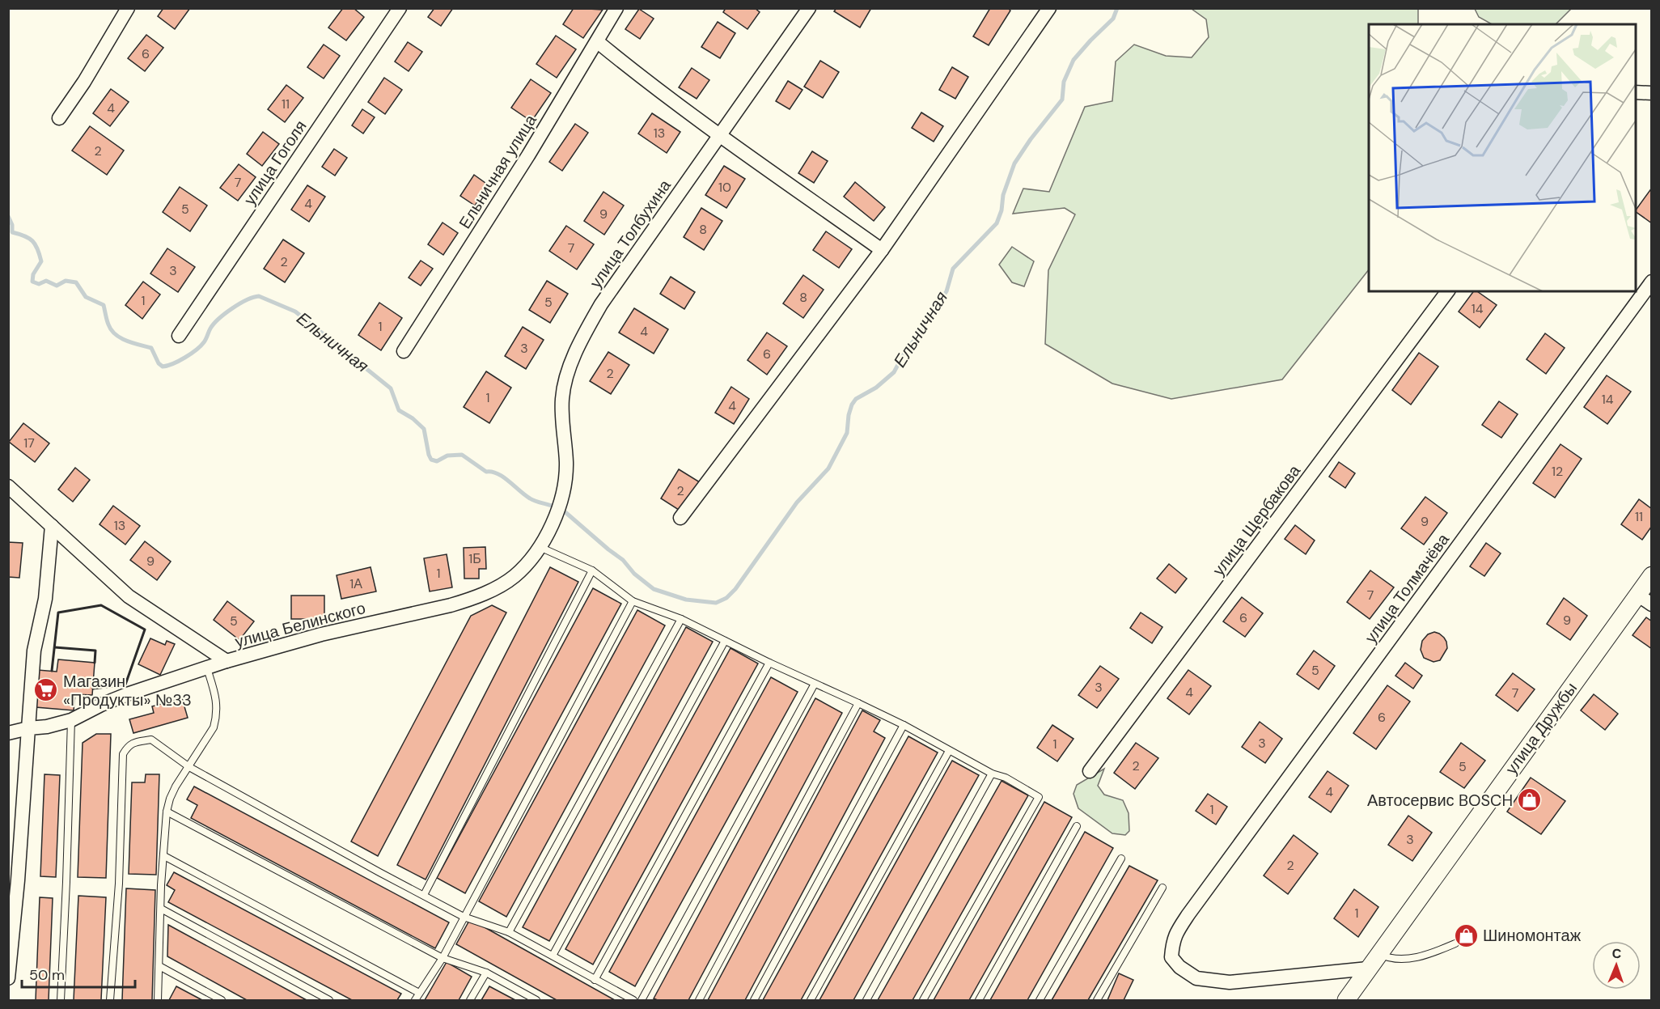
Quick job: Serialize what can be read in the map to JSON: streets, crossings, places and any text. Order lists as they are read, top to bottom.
{
  "streets": {
    "street": [
      "улица Гоголя",
      "Ельничная улица",
      "улица Толбухина",
      "улица Щербакова",
      "улица Толмачёва",
      "улица Белинского",
      "улица Дружбы"
    ]
  },
  "crossings": [
    ["улица Толбухина", "улица Белинского"],
    ["улица Толмачёва", "улица Дружбы"]
  ],
  "water": ["Ельничная"],
  "places": {
    "supermarket": ["Магазин «Продукты» №33"],
    "shop": ["Автосервис BOSCH", "Шиномонтаж"]
  },
  "house_numbers": [
    "6",
    "11",
    "4",
    "13",
    "2",
    "7",
    "10",
    "4",
    "5",
    "9",
    "8",
    "7",
    "2",
    "3",
    "8",
    "1",
    "5",
    "14",
    "1",
    "4",
    "3",
    "6",
    "2",
    "1",
    "14",
    "4",
    "17",
    "12",
    "2",
    "11",
    "9",
    "13",
    "1Б",
    "9",
    "1",
    "1А",
    "7",
    "6",
    "9",
    "5",
    "5",
    "3",
    "4",
    "7",
    "6",
    "3",
    "1",
    "2",
    "5",
    "4",
    "1",
    "3",
    "2",
    "1"
  ],
  "scale_bar": "50 m",
  "north": "top"
}
